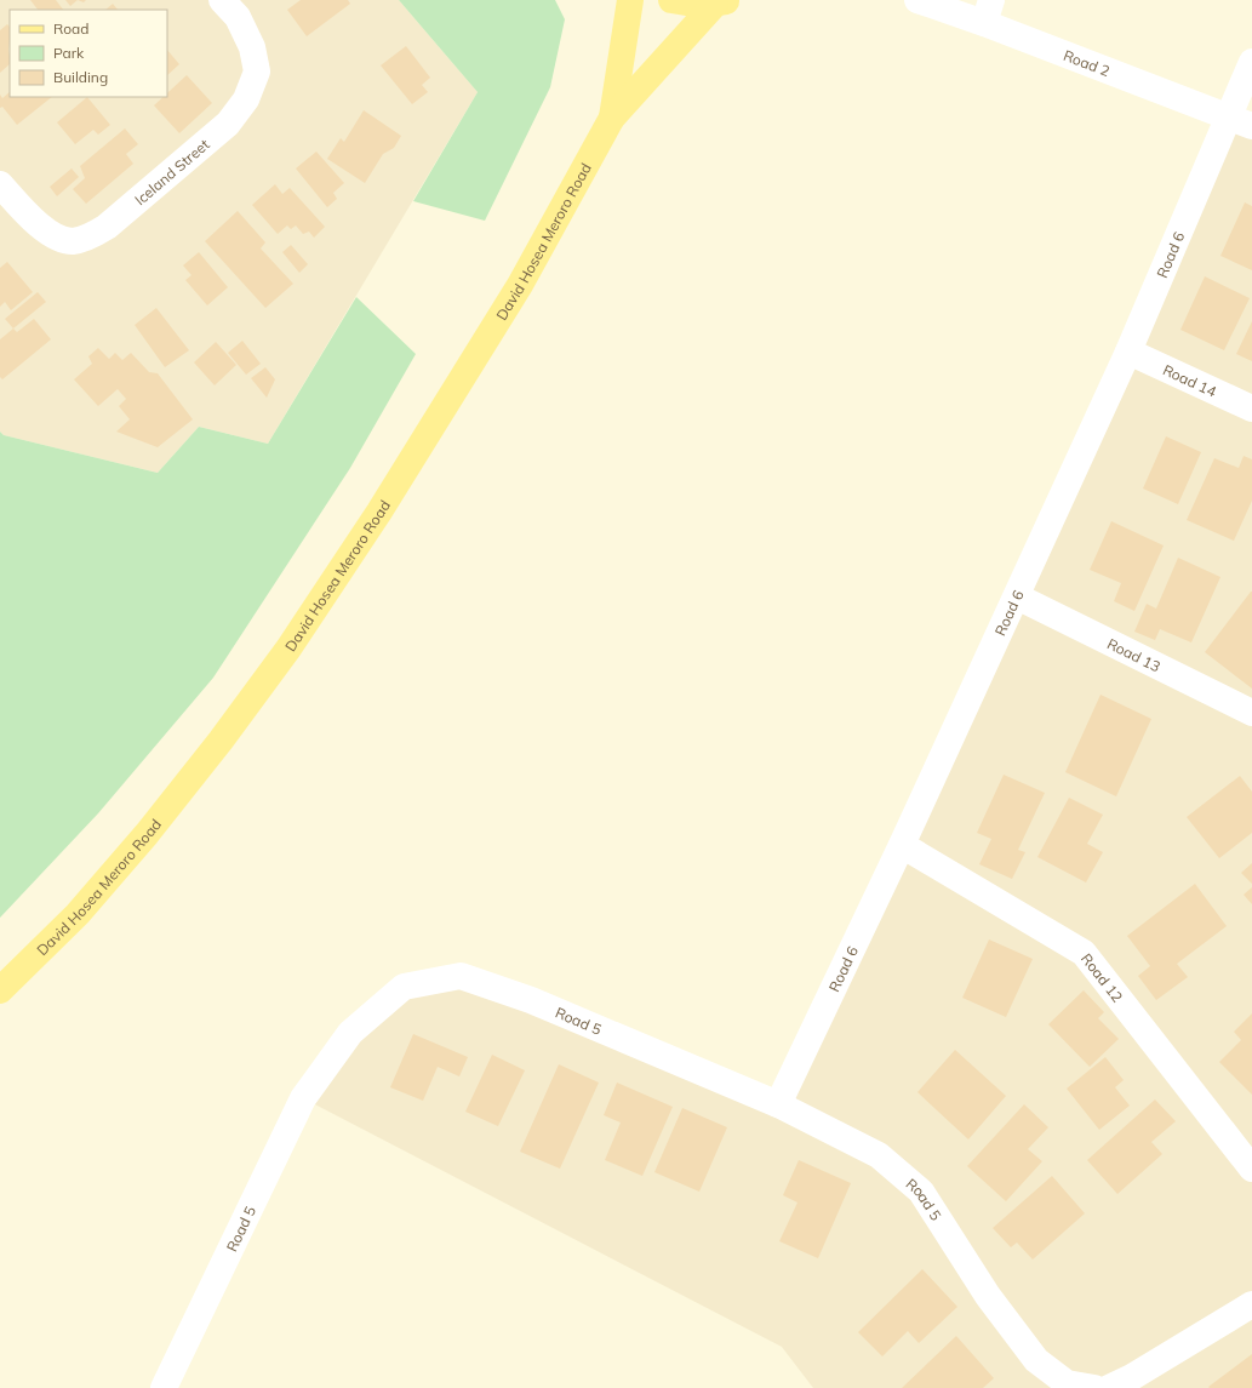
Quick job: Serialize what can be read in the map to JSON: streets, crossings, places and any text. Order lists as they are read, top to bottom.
{
  "streets": {
    "main road": ["David Hosea Meroro Road"],
    "street": [
      "Road 2",
      "Iceland Street",
      "Road 6",
      "Road 14",
      "Road 13",
      "Road 12",
      "Road 5"
    ]
  },
  "crossings": [
    ["Road 2", "Road 6"],
    ["Road 6", "Road 14"],
    ["Road 6", "Road 13"],
    ["Road 6", "Road 12"],
    ["Road 6", "Road 5"]
  ],
  "legend": ["Road", "Park", "Building"]
}
